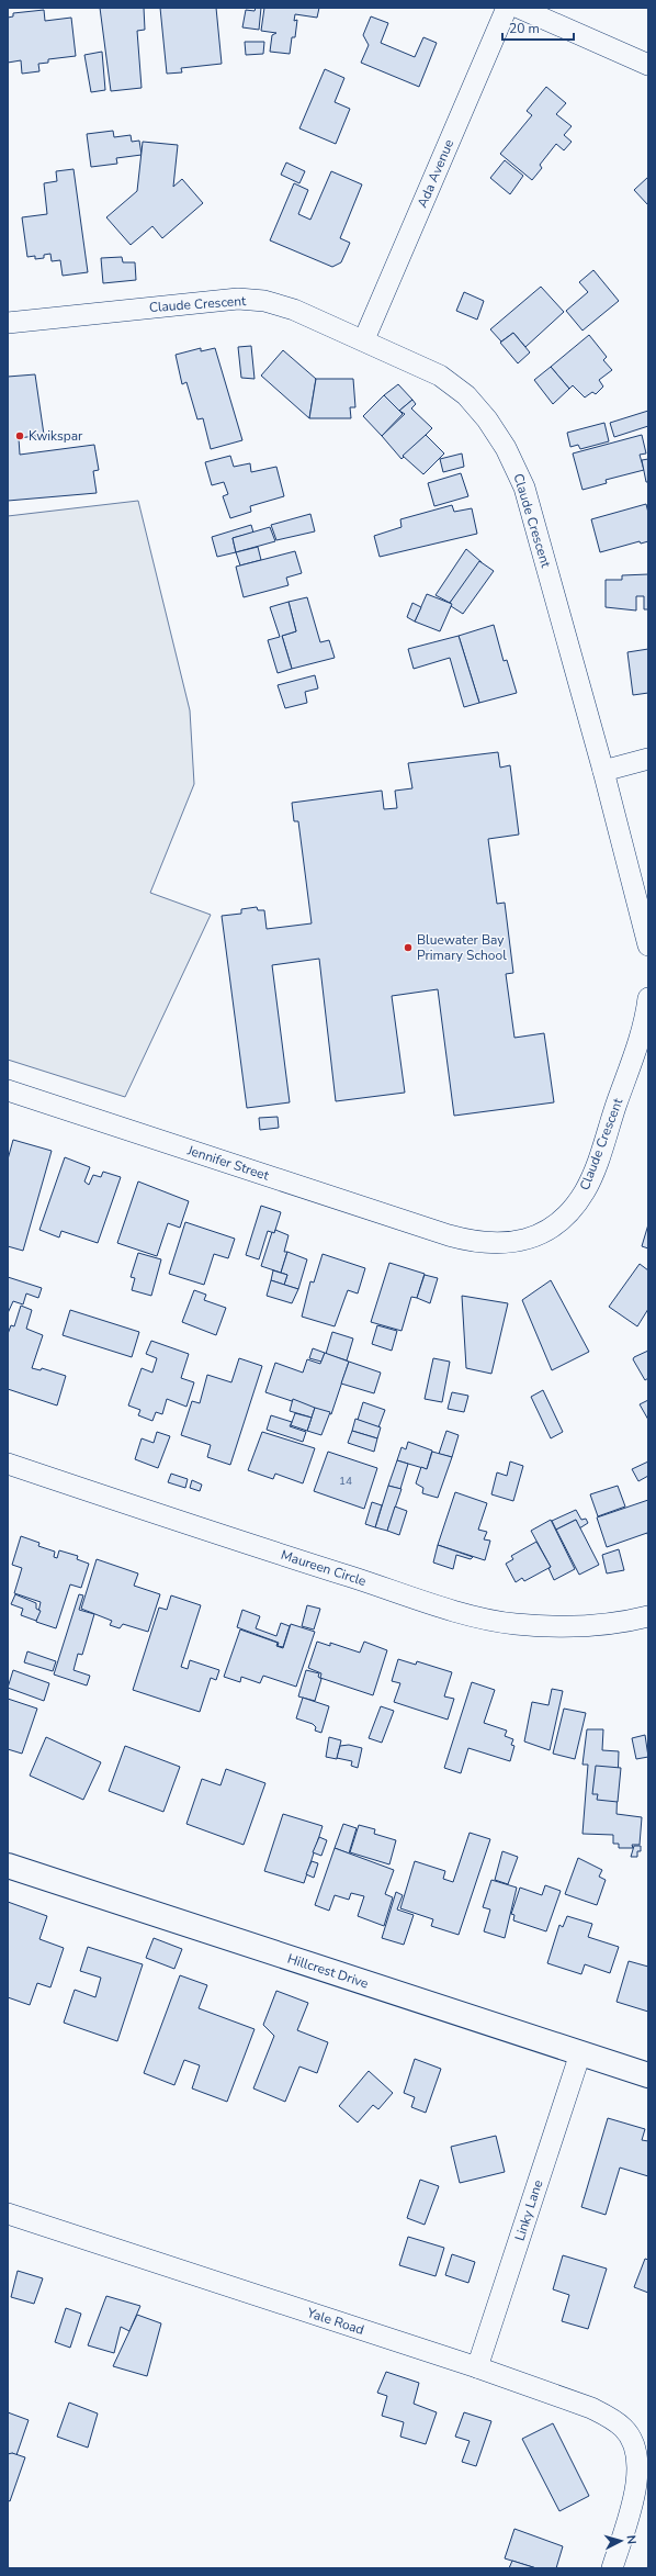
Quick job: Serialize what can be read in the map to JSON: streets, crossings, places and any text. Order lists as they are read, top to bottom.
{
  "streets": {
    "street": [
      "Ada Avenue",
      "Claude Crescent",
      "Jennifer Street",
      "Maureen Circle",
      "Hillcrest Drive",
      "Linky Lane",
      "Yale Road"
    ]
  },
  "crossings": [
    ["Ada Avenue", "Claude Crescent"],
    ["Claude Crescent", "Jennifer Street"],
    ["Hillcrest Drive", "Linky Lane"],
    ["Linky Lane", "Yale Road"]
  ],
  "places": ["Kwikspar", "Bluewater Bay Primary School"],
  "house_numbers": ["14"],
  "scale_bar": "20 m",
  "north": "right"
}
